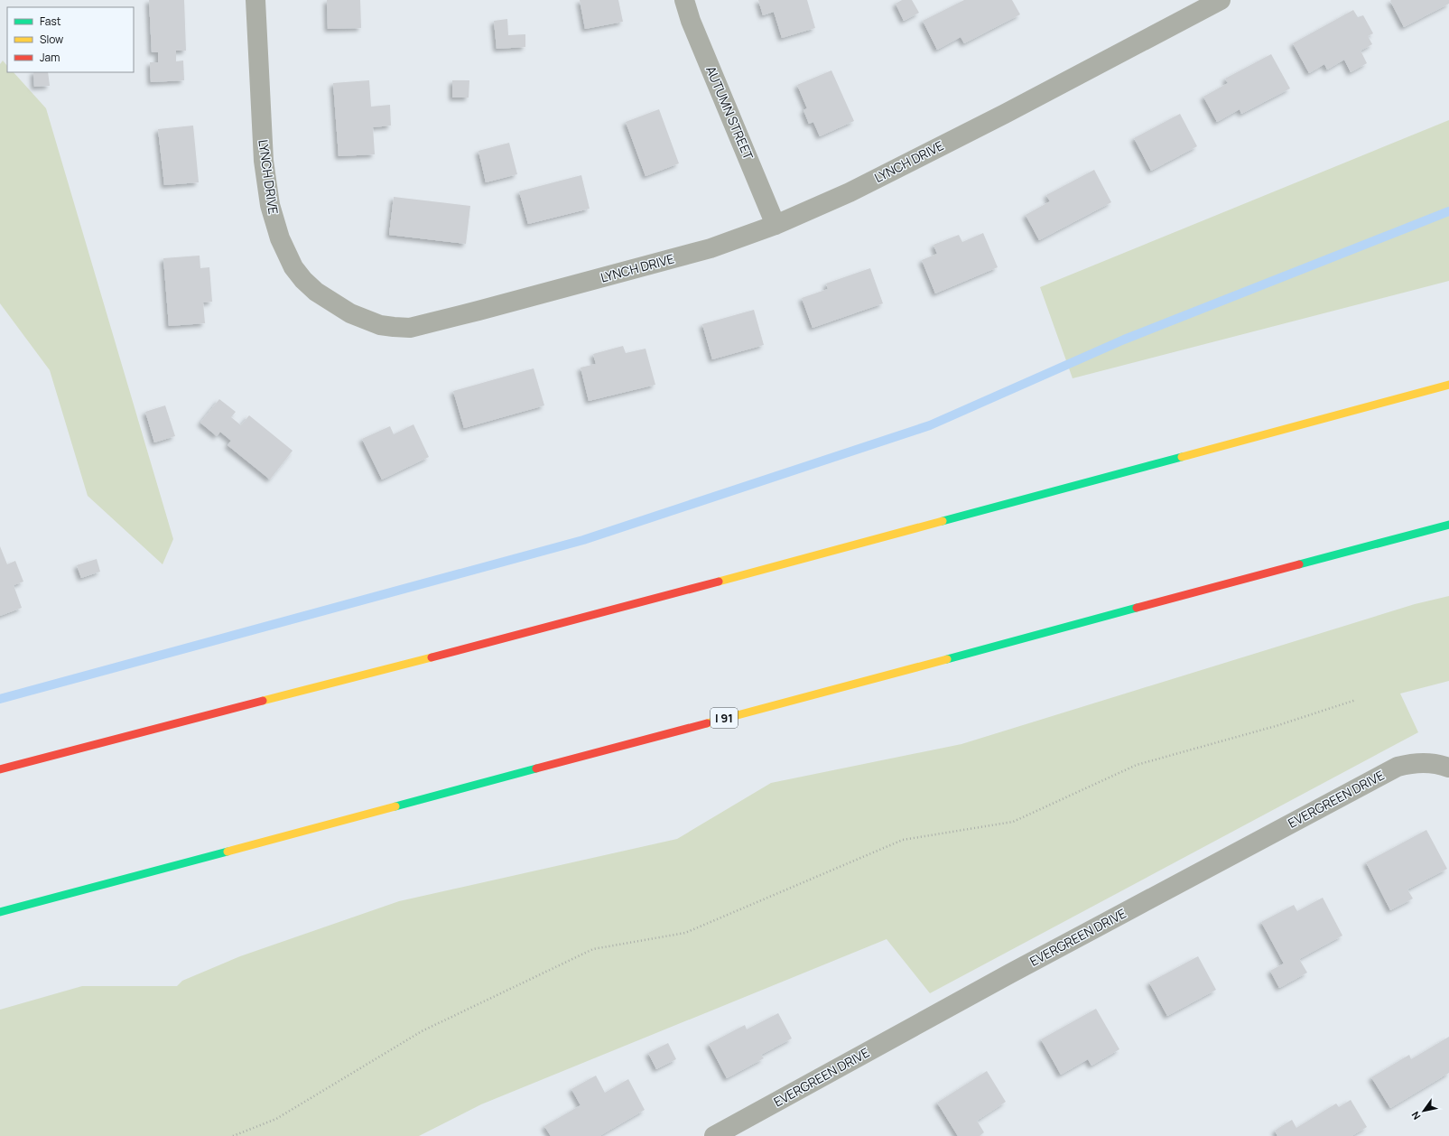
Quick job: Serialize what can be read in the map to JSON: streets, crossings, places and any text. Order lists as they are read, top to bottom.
{
  "streets": {
    "highway": ["I 91"],
    "street": ["AUTUMN STREET", "LYNCH DRIVE", "EVERGREEN DRIVE"]
  },
  "crossings": [
    ["AUTUMN STREET", "LYNCH DRIVE"]
  ],
  "legend": ["Fast", "Slow", "Jam"],
  "north": "bottom left"
}
